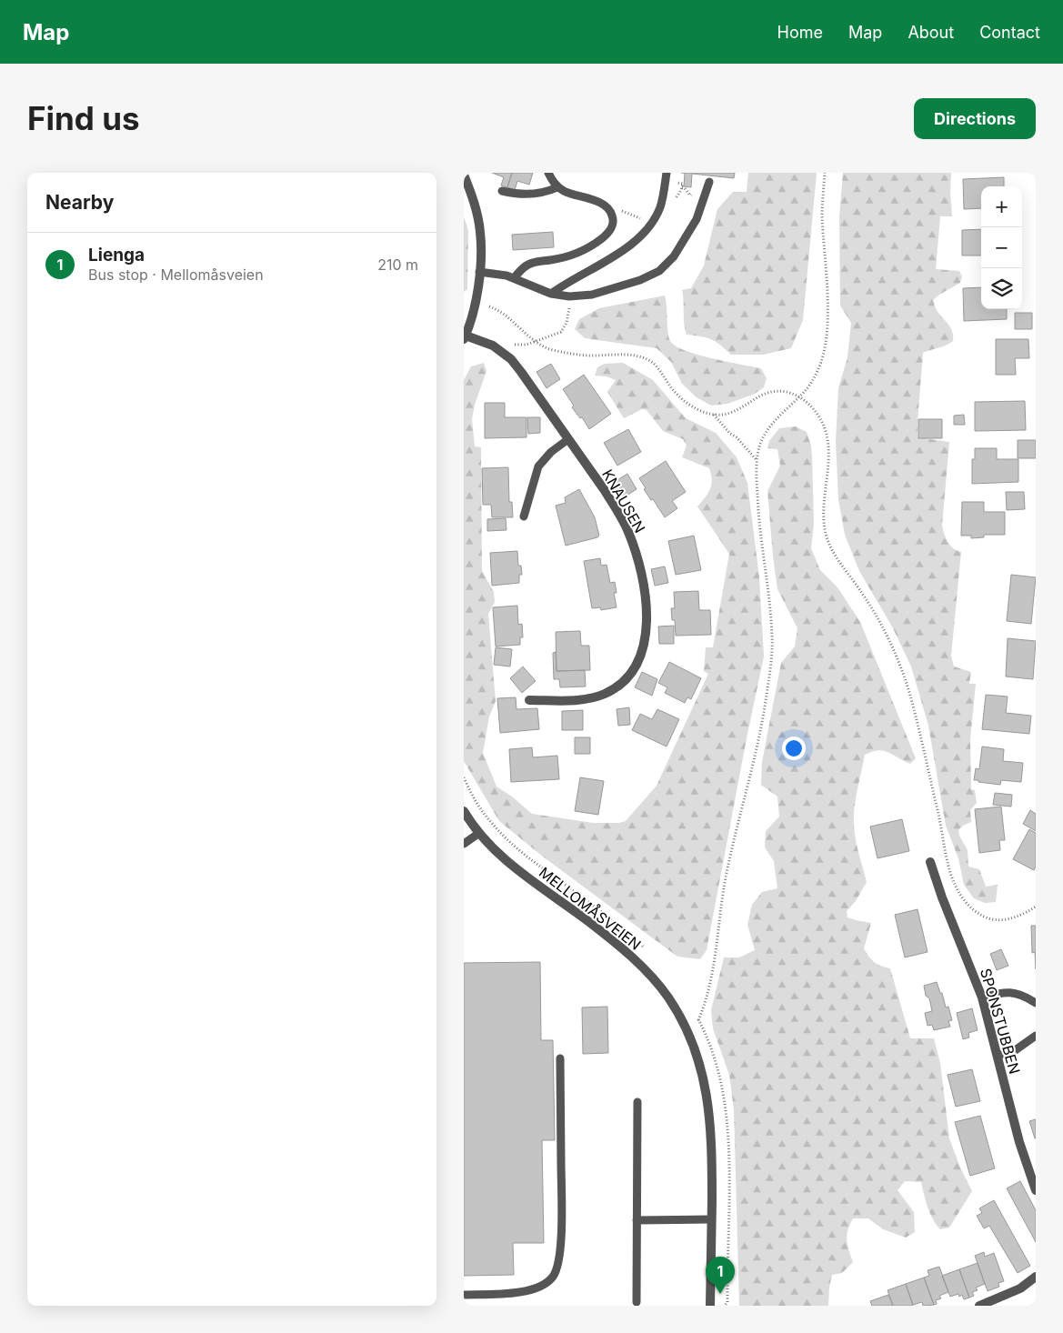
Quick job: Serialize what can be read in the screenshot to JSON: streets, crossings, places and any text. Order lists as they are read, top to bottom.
{
  "streets": {
    "street": ["KNAUSEN", "MELLOMÅSVEIEN", "SPONSTUBBEN"]
  },
  "page": {
    "header": "Map",
    "nav": [
      "Home",
      "Map",
      "About",
      "Contact"
    ],
    "buttons": "Directions",
    "title": "Find us",
    "heading": "Nearby",
    "map_buttons": ["+", "−"],
    "list": [
      {
        "mark": "1",
        "name": "Lienga",
        "note": "Bus stop · Mellomåsveien",
        "value": "210 m"
      }
    ],
    "pins": "1"
  }
}
